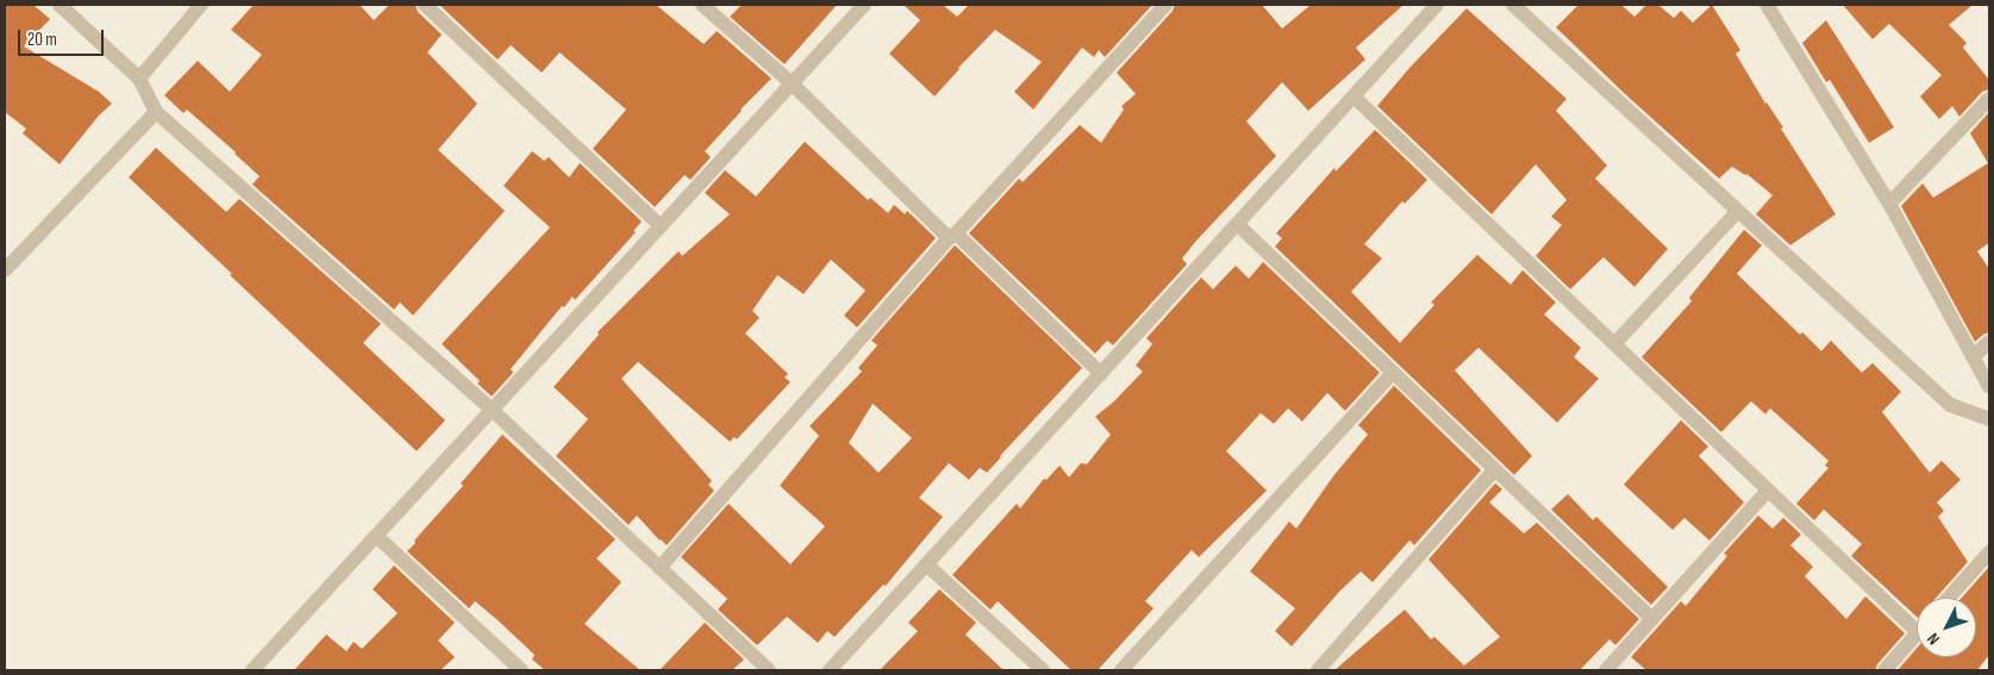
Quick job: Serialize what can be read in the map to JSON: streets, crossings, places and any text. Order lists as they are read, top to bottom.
{
  "scale_bar": "20 m",
  "north": "bottom left"
}
